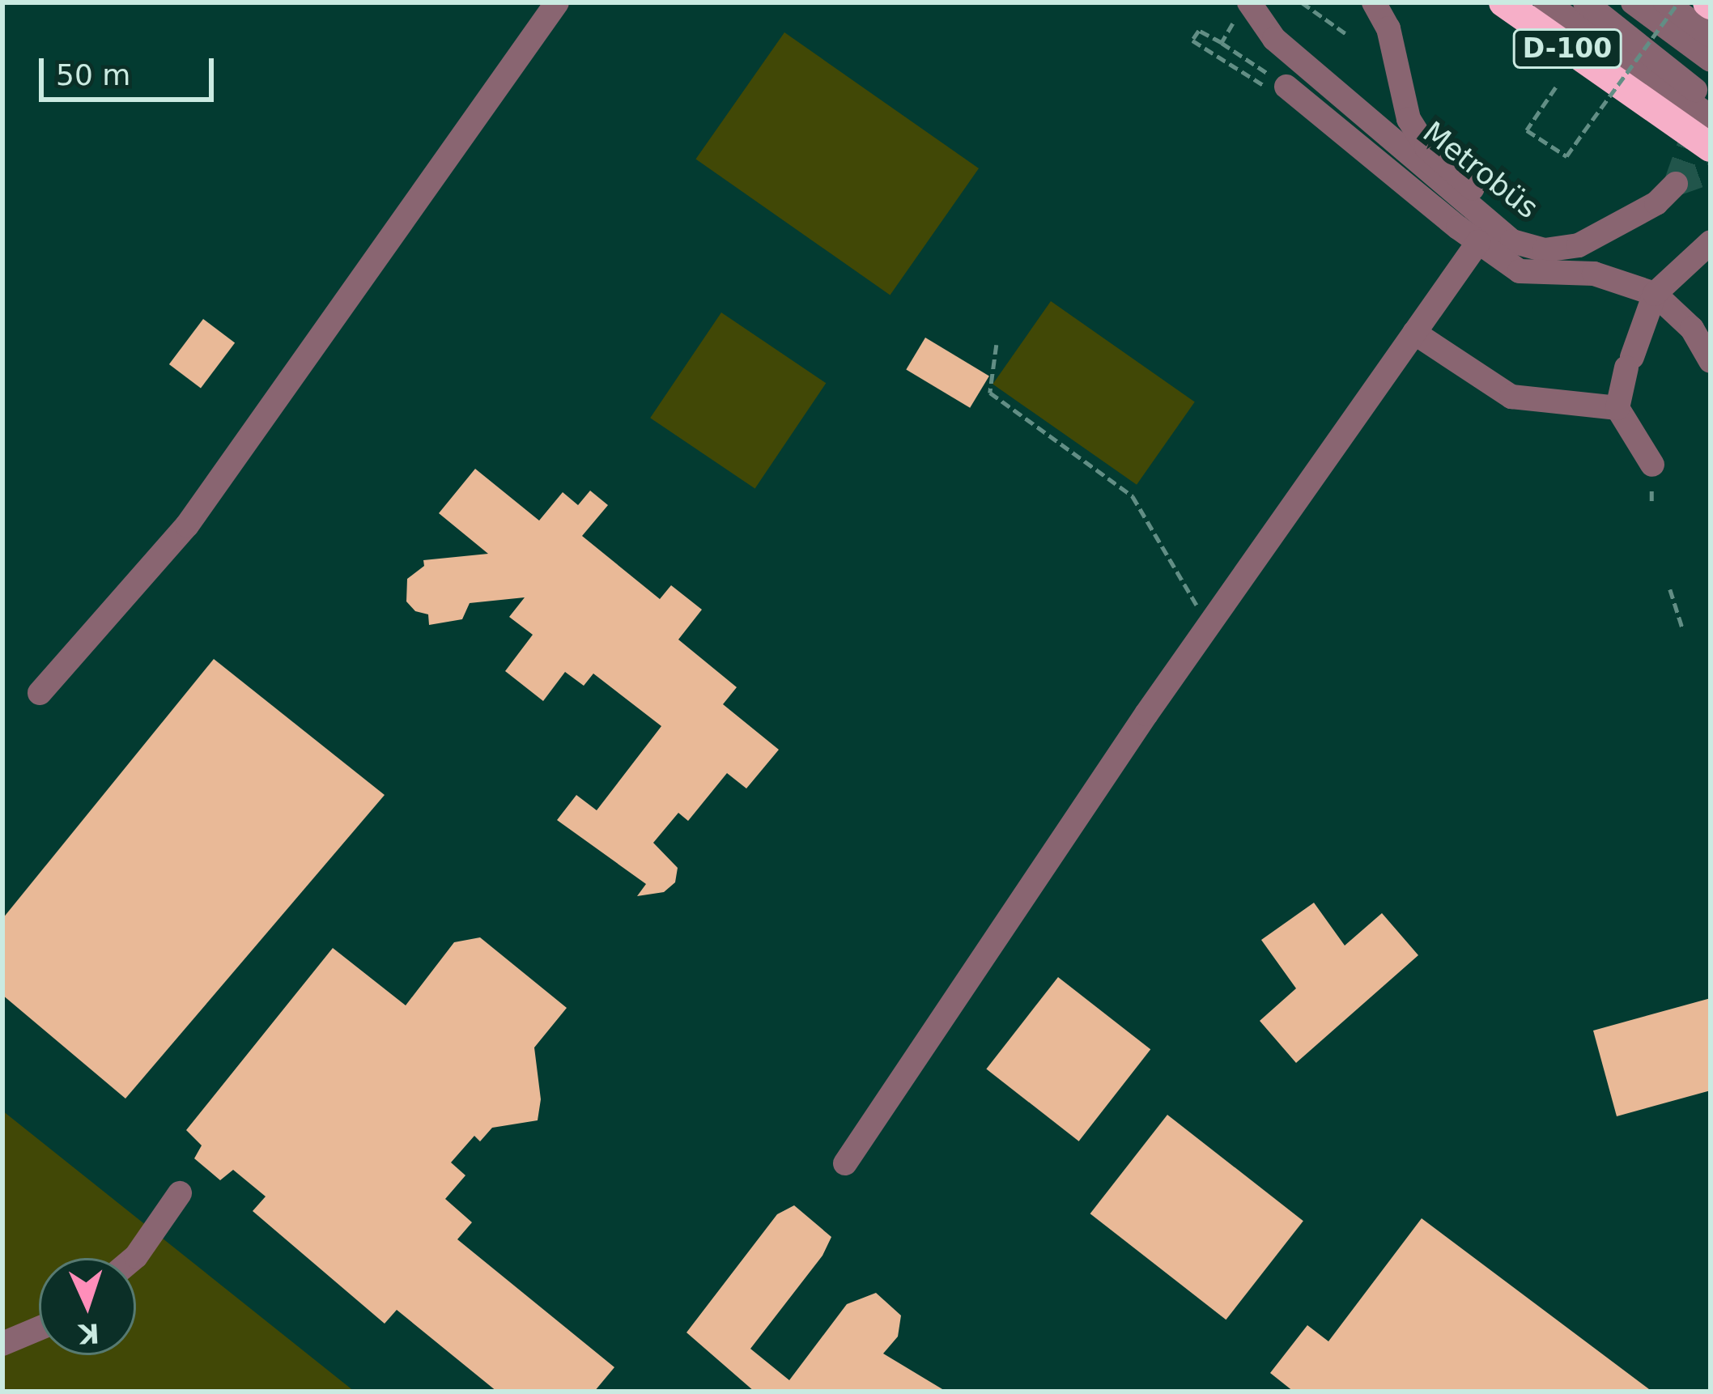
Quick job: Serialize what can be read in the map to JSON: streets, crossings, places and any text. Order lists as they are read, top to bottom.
{
  "streets": {
    "highway": ["D-100"],
    "street": ["Metrobüs"]
  },
  "scale_bar": "50 m",
  "north": "bottom"
}
